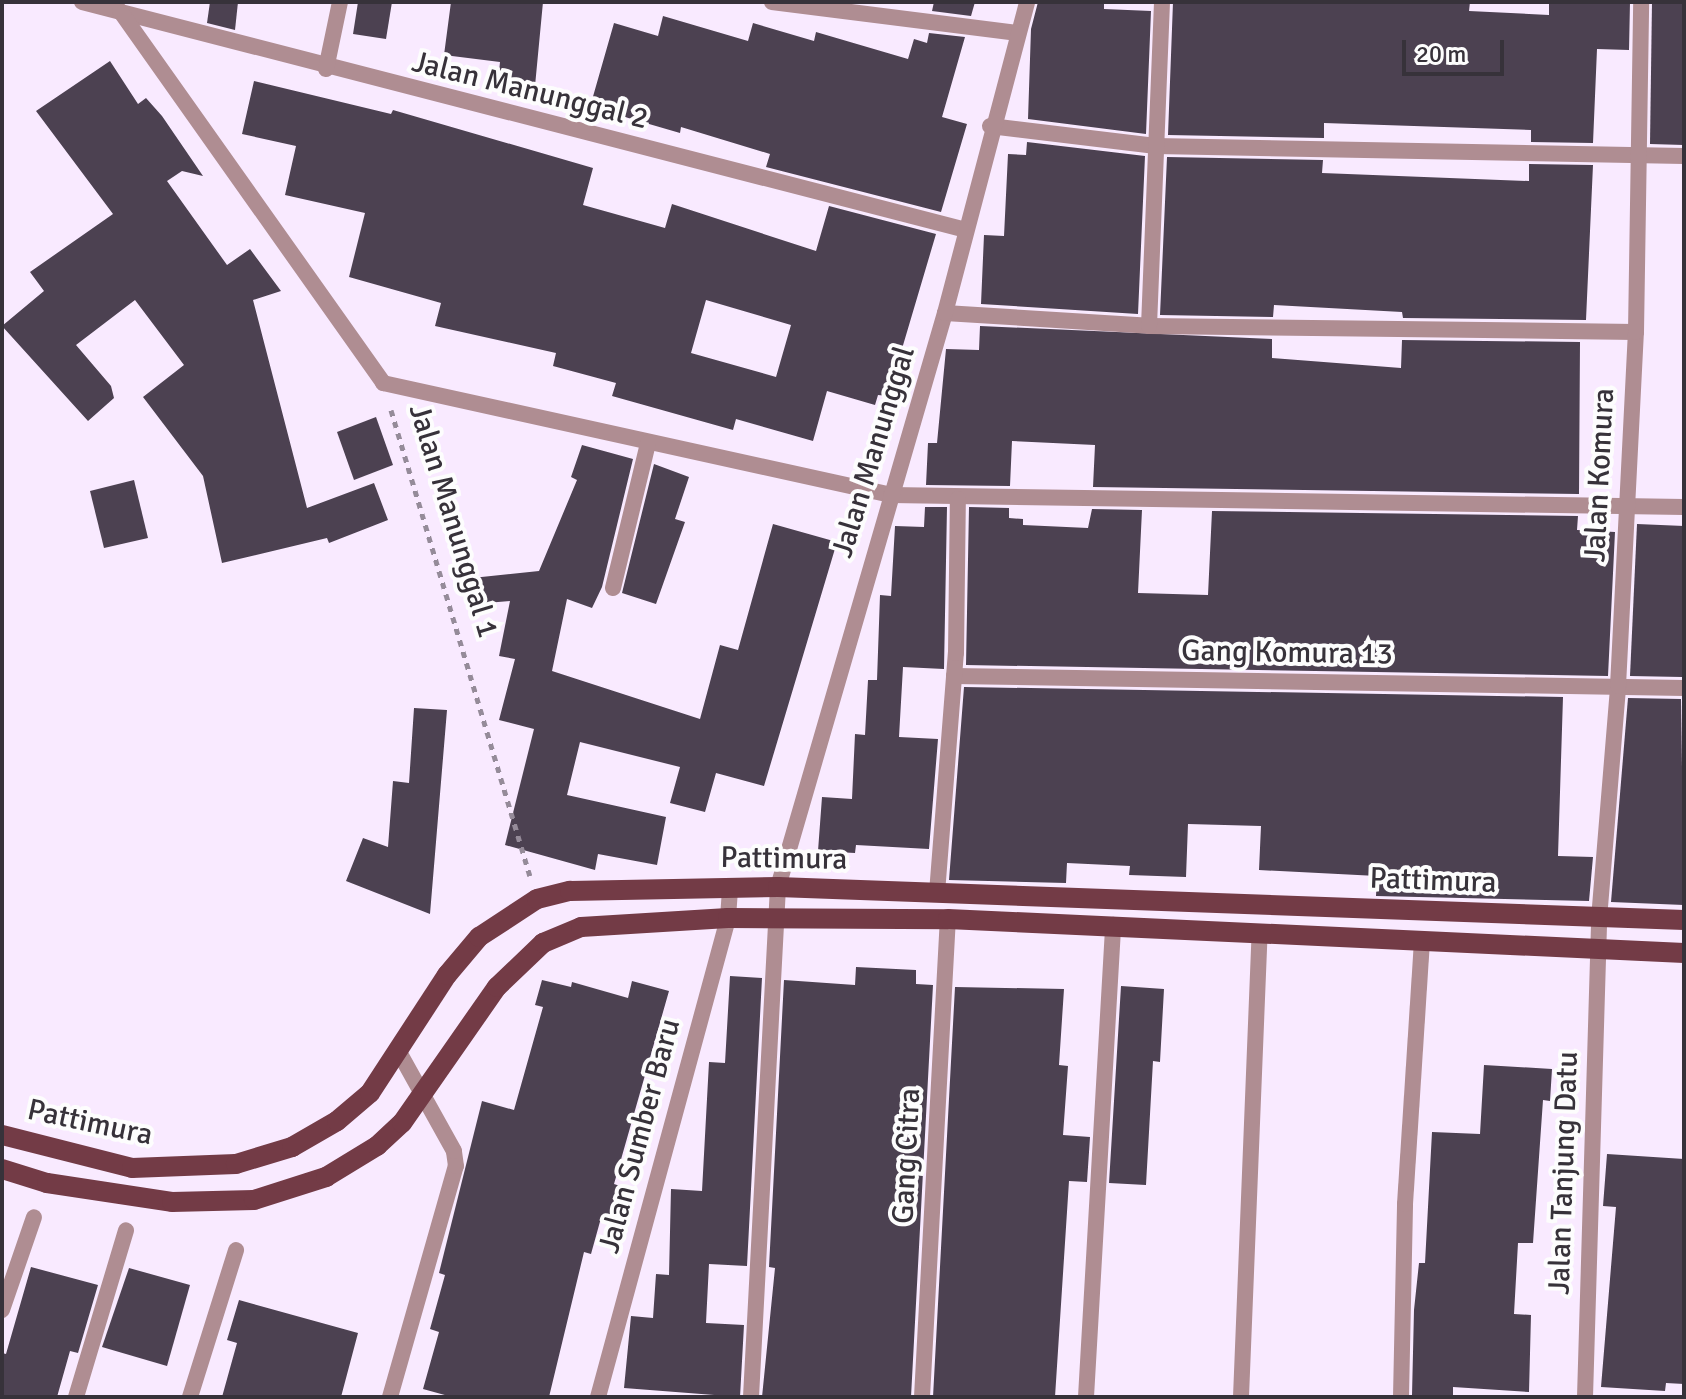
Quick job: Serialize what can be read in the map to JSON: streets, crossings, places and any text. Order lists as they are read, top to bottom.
{
  "streets": {
    "main road": ["Pattimura"],
    "street": [
      "Jalan Manunggal 2",
      "Jalan Manunggal",
      "Jalan Komura",
      "Jalan Manunggal 1",
      "Gang Komura 13",
      "Jalan Sumber Baru",
      "Gang Citra",
      "Jalan Tanjung Datu"
    ]
  },
  "crossings": [
    ["Jalan Manunggal 2", "Jalan Manunggal"],
    ["Jalan Manunggal", "Jalan Manunggal 1"],
    ["Jalan Manunggal", "Pattimura"],
    ["Jalan Komura", "Jalan Manunggal 1"],
    ["Jalan Komura", "Gang Komura 13"],
    ["Jalan Komura", "Pattimura"],
    ["Jalan Komura", "Jalan Tanjung Datu"],
    ["Jalan Manunggal 1", "Pattimura"],
    ["Pattimura", "Jalan Sumber Baru"],
    ["Pattimura", "Gang Citra"],
    ["Pattimura", "Jalan Tanjung Datu"]
  ],
  "scale_bar": "20 m"
}
